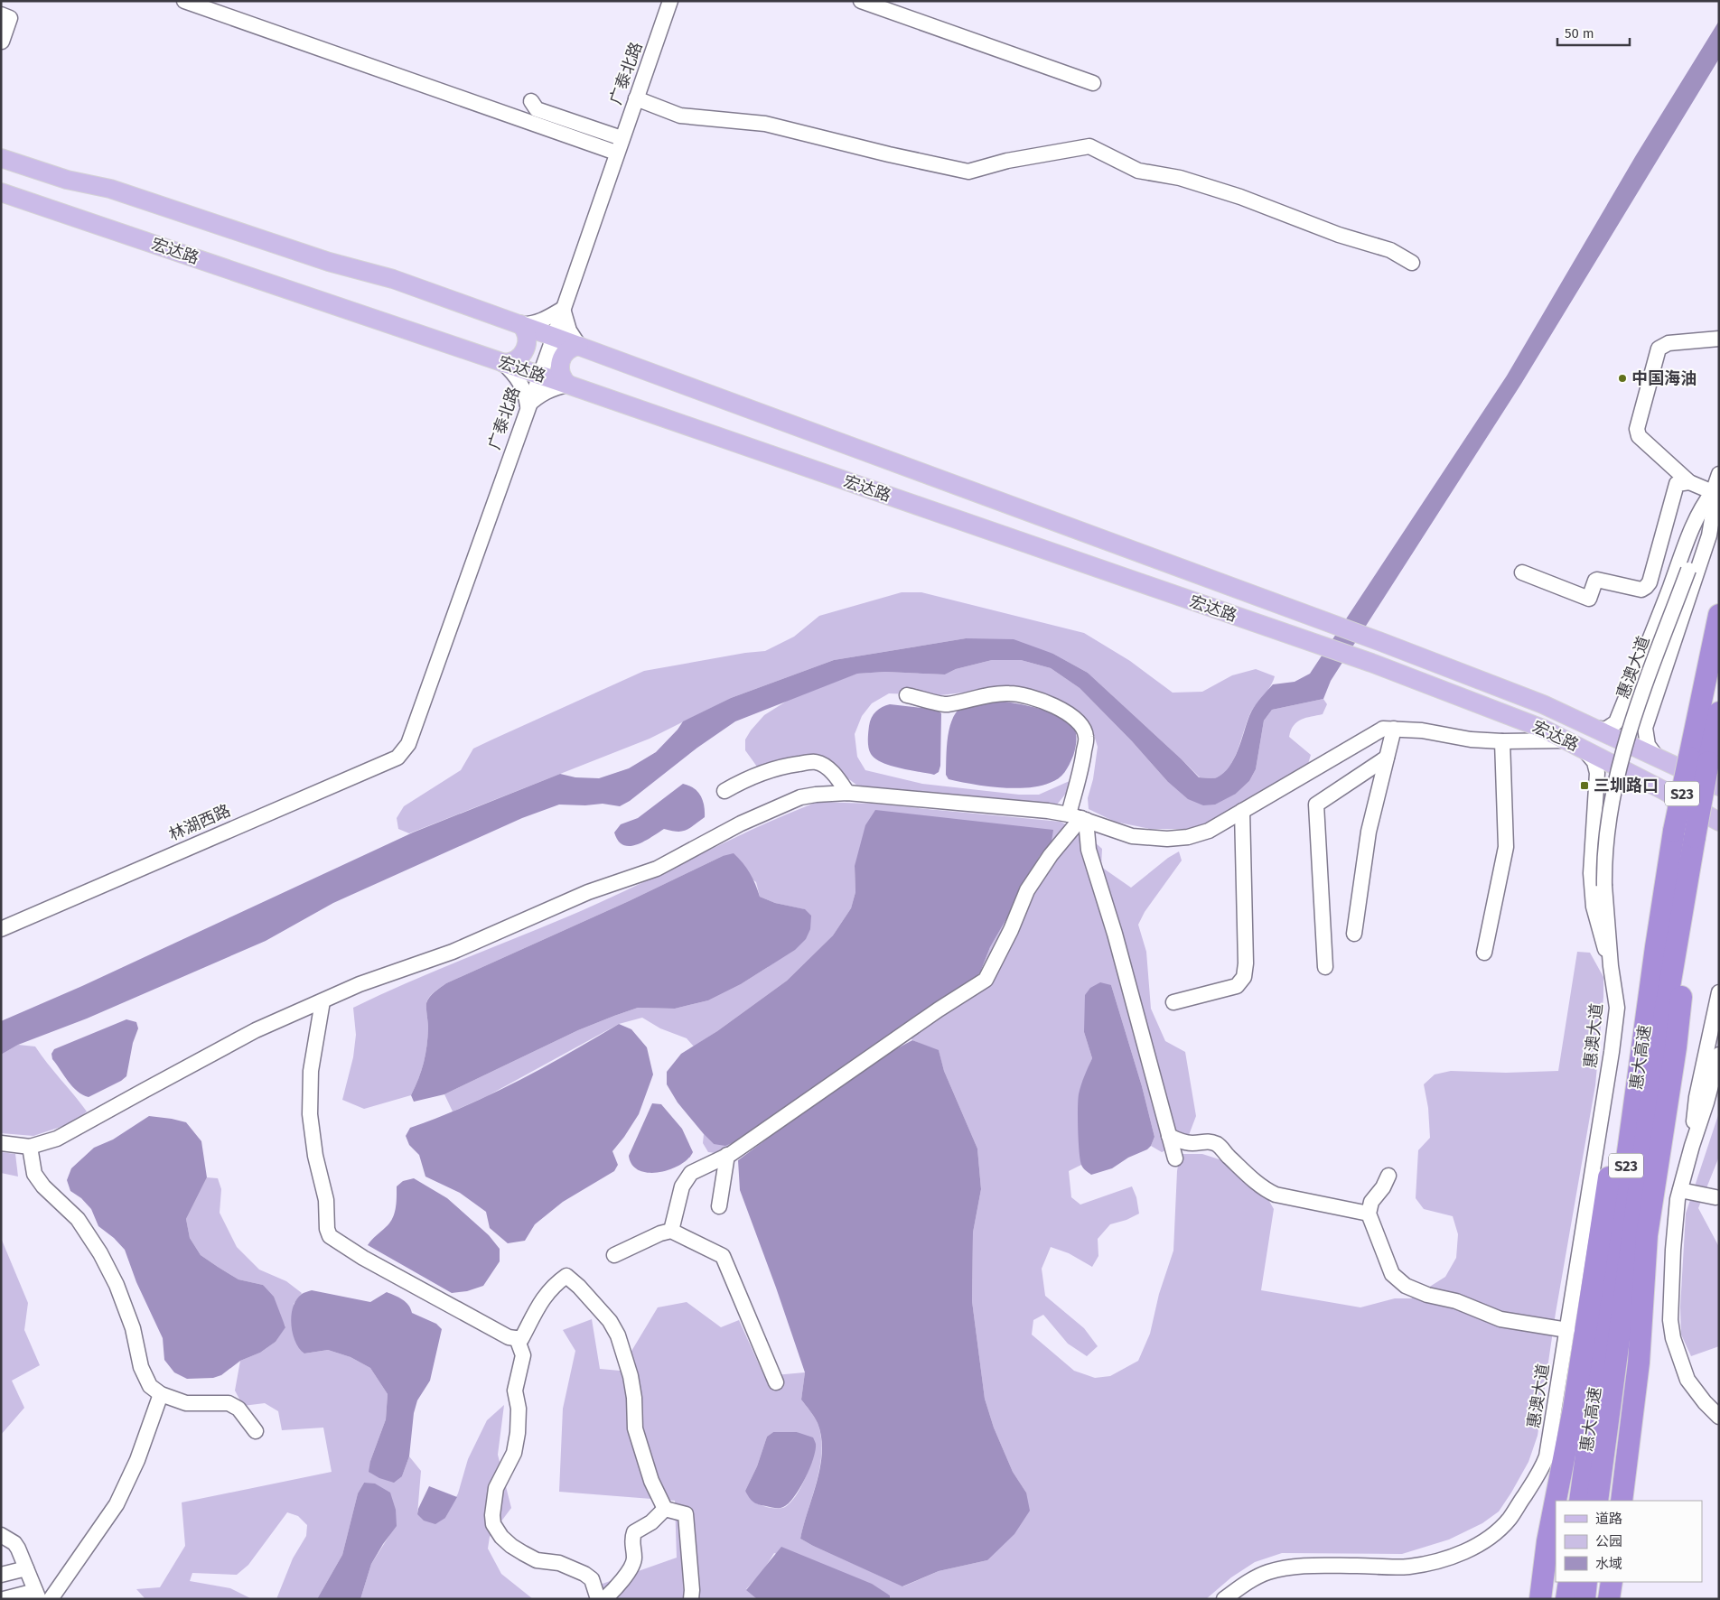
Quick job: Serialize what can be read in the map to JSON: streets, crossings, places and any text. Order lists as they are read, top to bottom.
{
  "streets": {
    "highway": ["S23", "惠大高速"],
    "main road": ["宏达路"],
    "street": ["广泰北路", "惠澳大道", "林湖西路"]
  },
  "crossings": [
    ["广泰北路", "宏达路"],
    ["广泰北路", "林湖西路"]
  ],
  "places": {
    "other": ["中国海油"],
    "transit": ["三圳路口"]
  },
  "legend": ["道路", "公园", "水域"],
  "scale_bar": "50 m"
}
